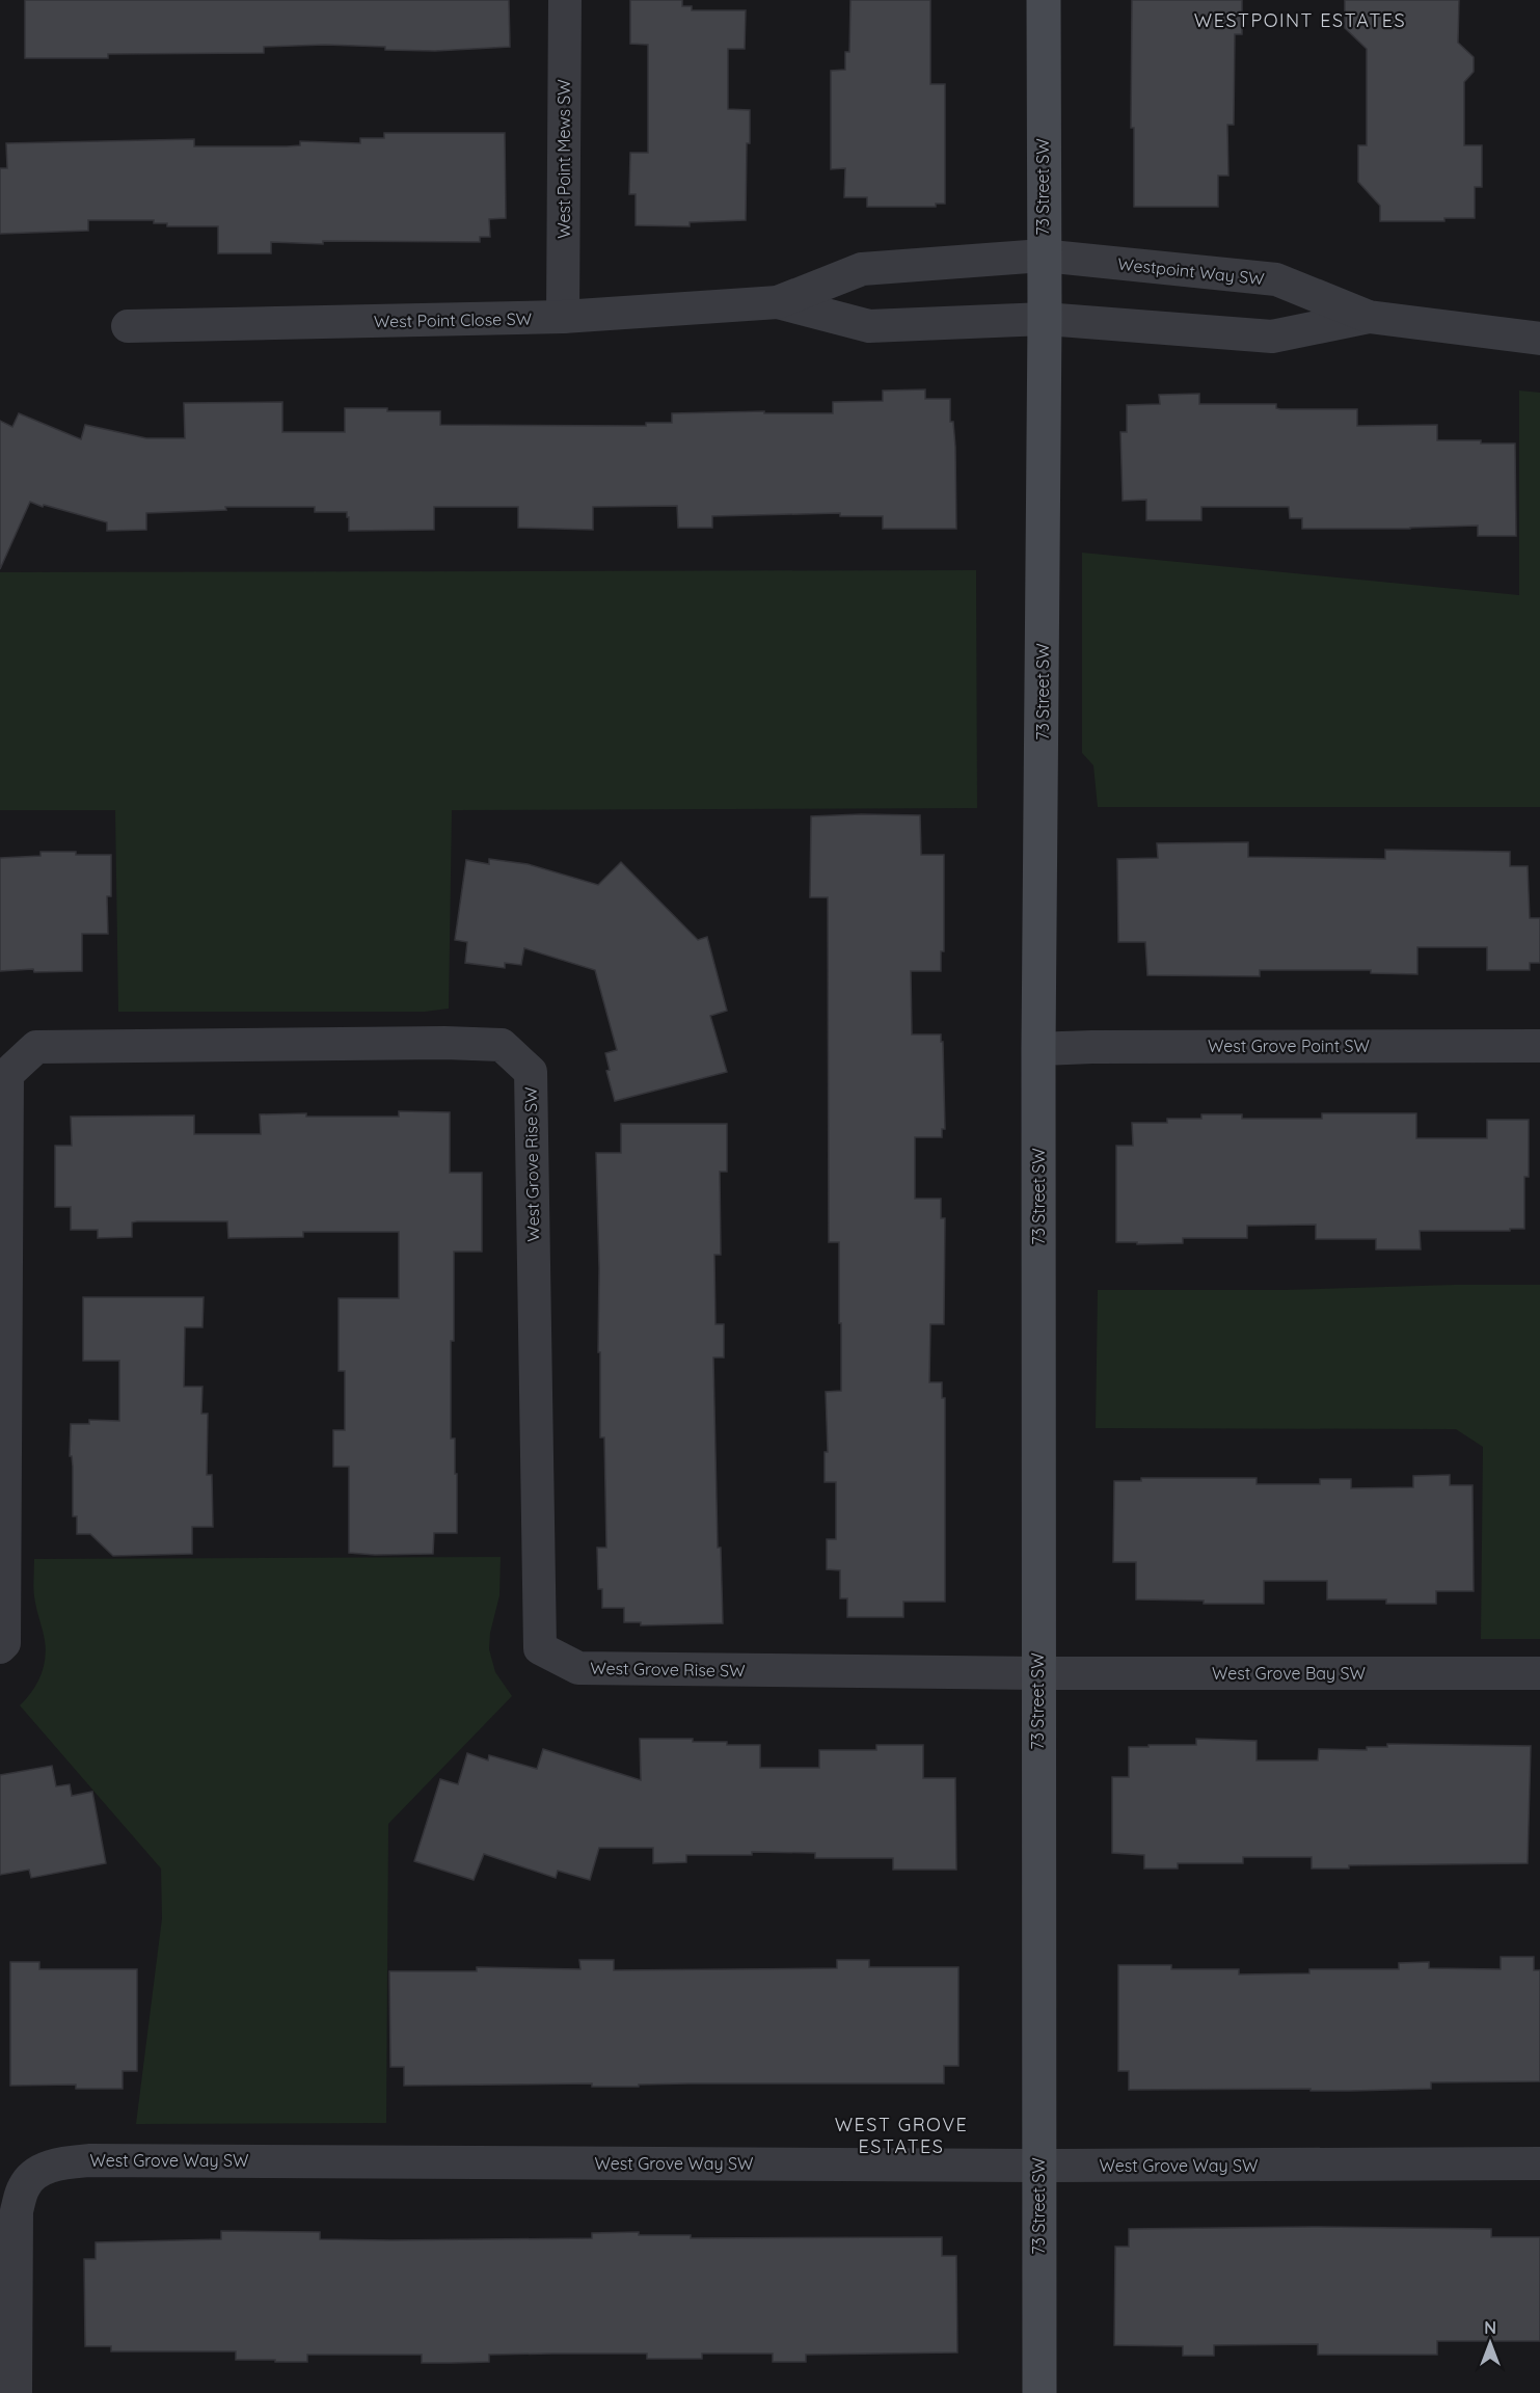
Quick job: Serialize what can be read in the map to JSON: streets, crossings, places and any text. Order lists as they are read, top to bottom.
{
  "streets": {
    "street": [
      "West Point Mews SW",
      "73 Street SW",
      "Westpoint Way SW",
      "West Point Close SW",
      "West Grove Point SW",
      "West Grove Rise SW",
      "West Grove Bay SW",
      "West Grove Way SW"
    ]
  },
  "crossings": [
    ["West Point Mews SW", "West Point Close SW"],
    ["73 Street SW", "Westpoint Way SW"],
    ["73 Street SW", "West Point Close SW"],
    ["73 Street SW", "West Grove Point SW"],
    ["73 Street SW", "West Grove Rise SW"],
    ["73 Street SW", "West Grove Bay SW"],
    ["73 Street SW", "West Grove Way SW"],
    ["Westpoint Way SW", "West Point Close SW"],
    ["West Grove Rise SW", "West Grove Bay SW"]
  ],
  "districts": ["WESTPOINT ESTATES", "WEST GROVE ESTATES"],
  "north": "top"
}
